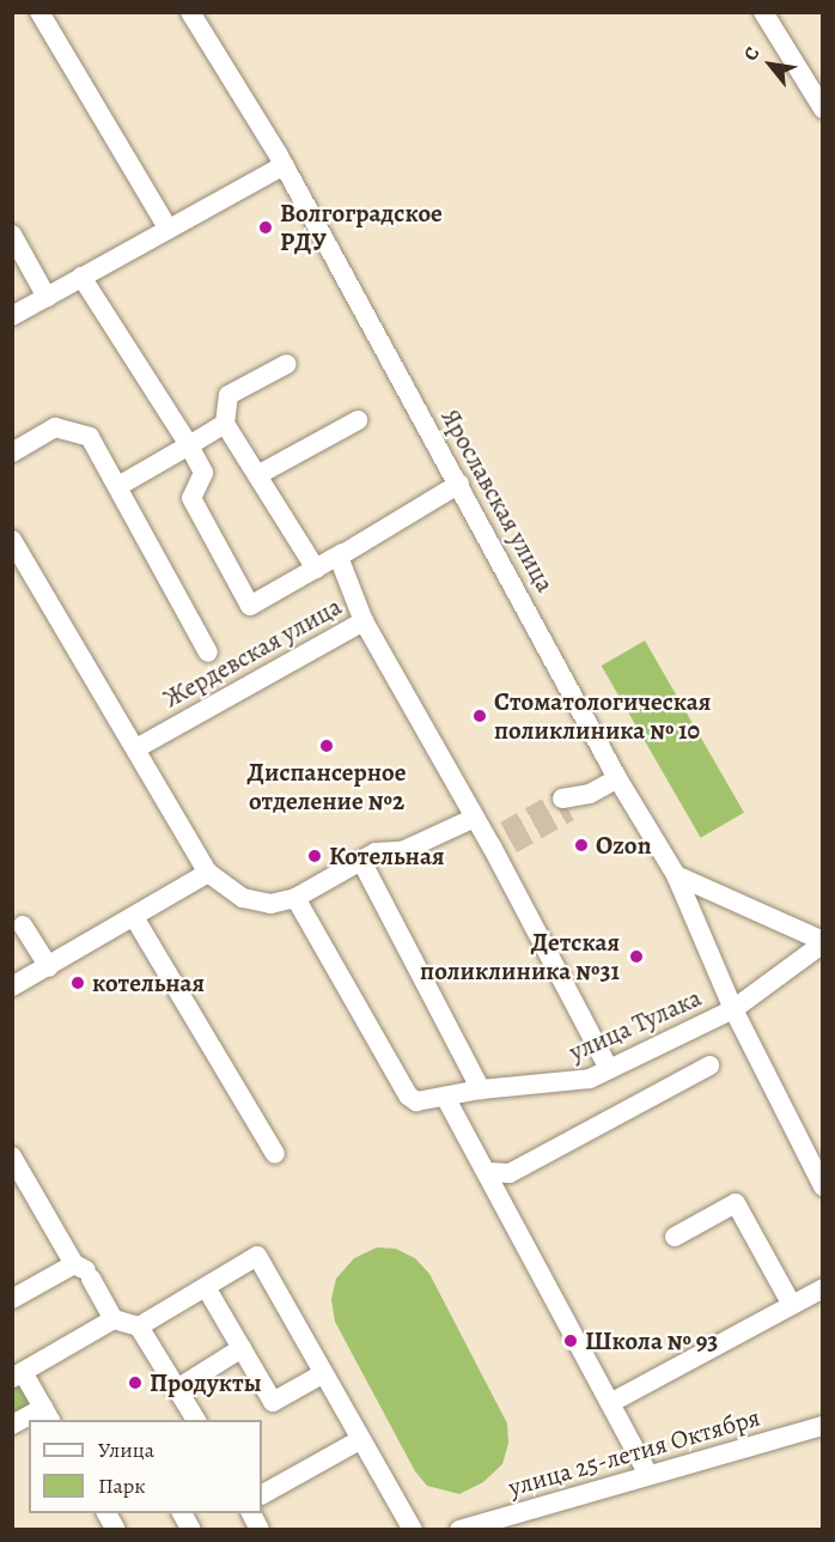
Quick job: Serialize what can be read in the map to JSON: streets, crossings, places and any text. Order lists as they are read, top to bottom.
{
  "streets": {
    "street": [
      "Ярославская улица",
      "Жердевская улица",
      "улица Тулака",
      "улица 25-летия Октября"
    ]
  },
  "crossings": [
    ["Ярославская улица", "улица Тулака"]
  ],
  "places": [
    "Волгоградское РДУ",
    "Стоматологическая поликлиника № 10",
    "Диспансерное отделение №2",
    "Ozon",
    "Котельная",
    "Детская поликлиника №31",
    "котельная",
    "Школа № 93",
    "Продукты"
  ],
  "legend": ["Улица", "Парк"],
  "north": "top left"
}
